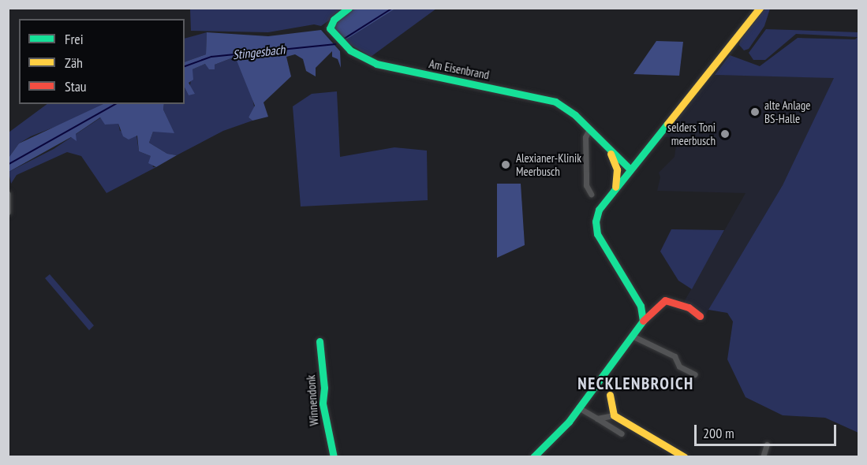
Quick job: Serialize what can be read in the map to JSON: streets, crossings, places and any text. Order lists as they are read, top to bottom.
{
  "streets": {
    "street": ["Am Eisenbrand", "Winnendonk"]
  },
  "districts": ["NECKLENBROICH"],
  "water": ["Stingesbach"],
  "places": ["alte Anlage BS-Halle", "selders Toni meerbusch", "Alexianer-Klinik Meerbusch"],
  "legend": ["Frei", "Zäh", "Stau"],
  "scale_bar": "200 m"
}
